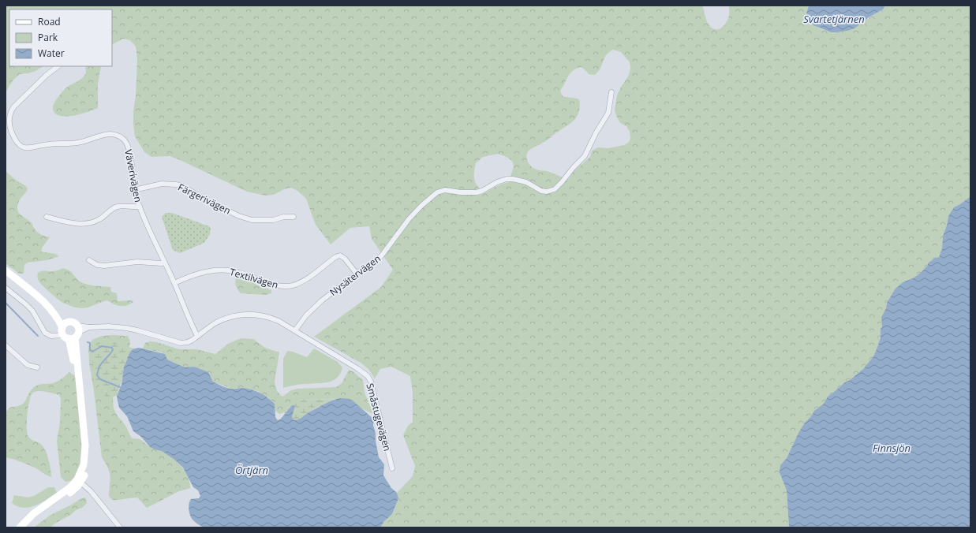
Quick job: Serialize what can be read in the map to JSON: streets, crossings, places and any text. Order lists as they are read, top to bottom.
{
  "streets": {
    "street": [
      "Väverivägen",
      "Färgerivägen",
      "Nysätervägen",
      "Textilvägen",
      "Småstugevägen"
    ]
  },
  "crossings": [
    ["Väverivägen", "Färgerivägen"],
    ["Väverivägen", "Textilvägen"],
    ["Nysätervägen", "Textilvägen"],
    ["Nysätervägen", "Småstugevägen"]
  ],
  "water": ["Svartetjärnen", "Finnsjön", "Örtjärn"],
  "legend": ["Road", "Park", "Water"]
}
